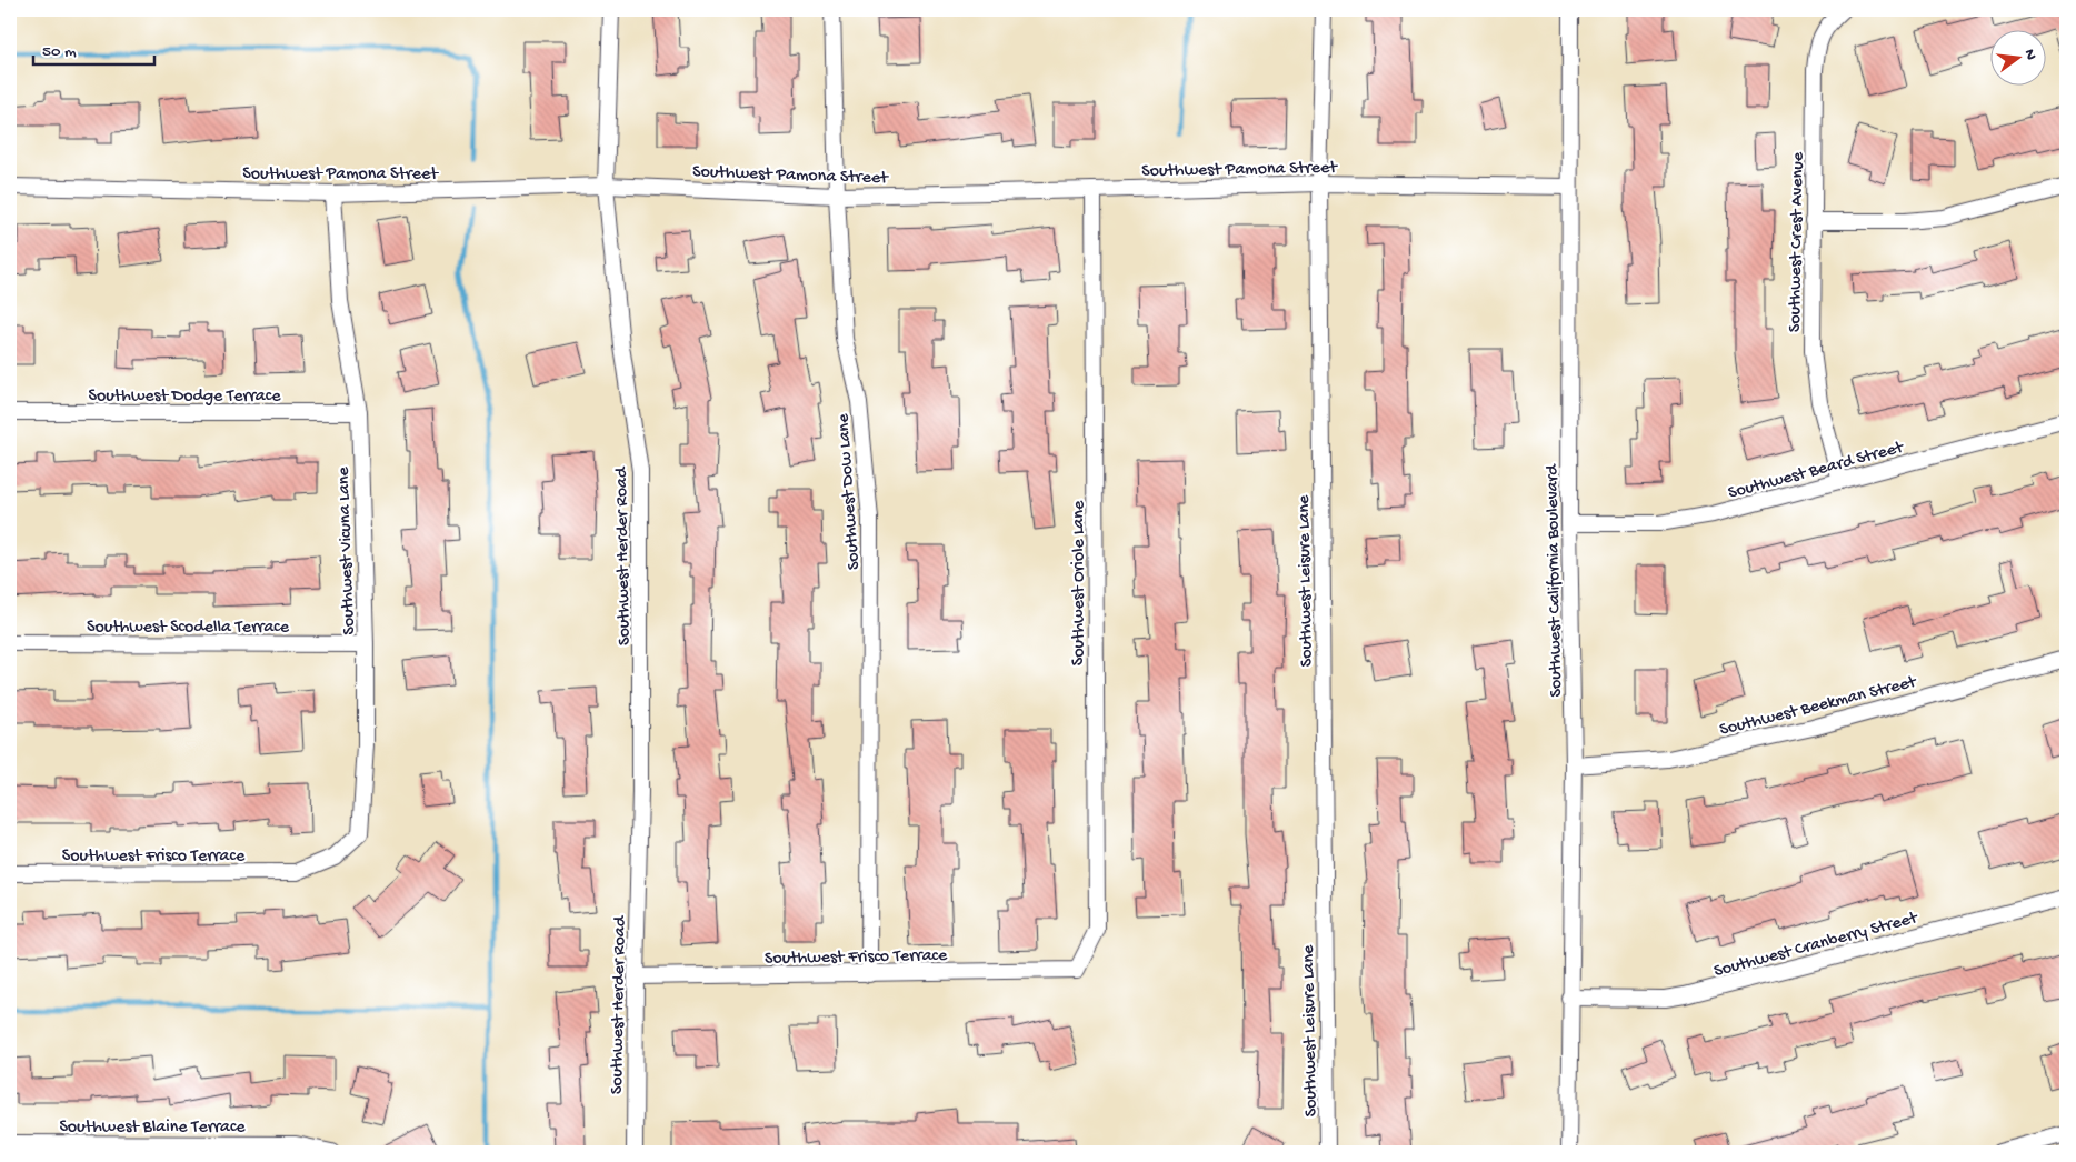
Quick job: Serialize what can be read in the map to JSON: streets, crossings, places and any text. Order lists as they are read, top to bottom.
{
  "streets": {
    "street": [
      "Southwest Pamona Street",
      "Southwest Crest Avenue",
      "Southwest Dodge Terrace",
      "Southwest Beard Street",
      "Southwest Dow Lane",
      "Southwest Vicuna Lane",
      "Southwest Herder Road",
      "Southwest Leisure Lane",
      "Southwest California Boulevard",
      "Southwest Oriole Lane",
      "Southwest Scodella Terrace",
      "Southwest Beekman Street",
      "Southwest Frisco Terrace",
      "Southwest Cranberry Street",
      "Southwest Blaine Terrace"
    ]
  },
  "crossings": [
    ["Southwest Pamona Street", "Southwest Dow Lane"],
    ["Southwest Pamona Street", "Southwest Vicuna Lane"],
    ["Southwest Pamona Street", "Southwest Herder Road"],
    ["Southwest Pamona Street", "Southwest Leisure Lane"],
    ["Southwest Pamona Street", "Southwest California Boulevard"],
    ["Southwest Pamona Street", "Southwest Oriole Lane"],
    ["Southwest Crest Avenue", "Southwest Beard Street"],
    ["Southwest Dodge Terrace", "Southwest Vicuna Lane"],
    ["Southwest Beard Street", "Southwest California Boulevard"],
    ["Southwest Dow Lane", "Southwest Frisco Terrace"],
    ["Southwest Vicuna Lane", "Southwest Scodella Terrace"],
    ["Southwest Vicuna Lane", "Southwest Frisco Terrace"],
    ["Southwest Herder Road", "Southwest Frisco Terrace"],
    ["Southwest California Boulevard", "Southwest Beekman Street"],
    ["Southwest California Boulevard", "Southwest Cranberry Street"],
    ["Southwest Oriole Lane", "Southwest Frisco Terrace"]
  ],
  "scale_bar": "50 m",
  "north": "right"
}
